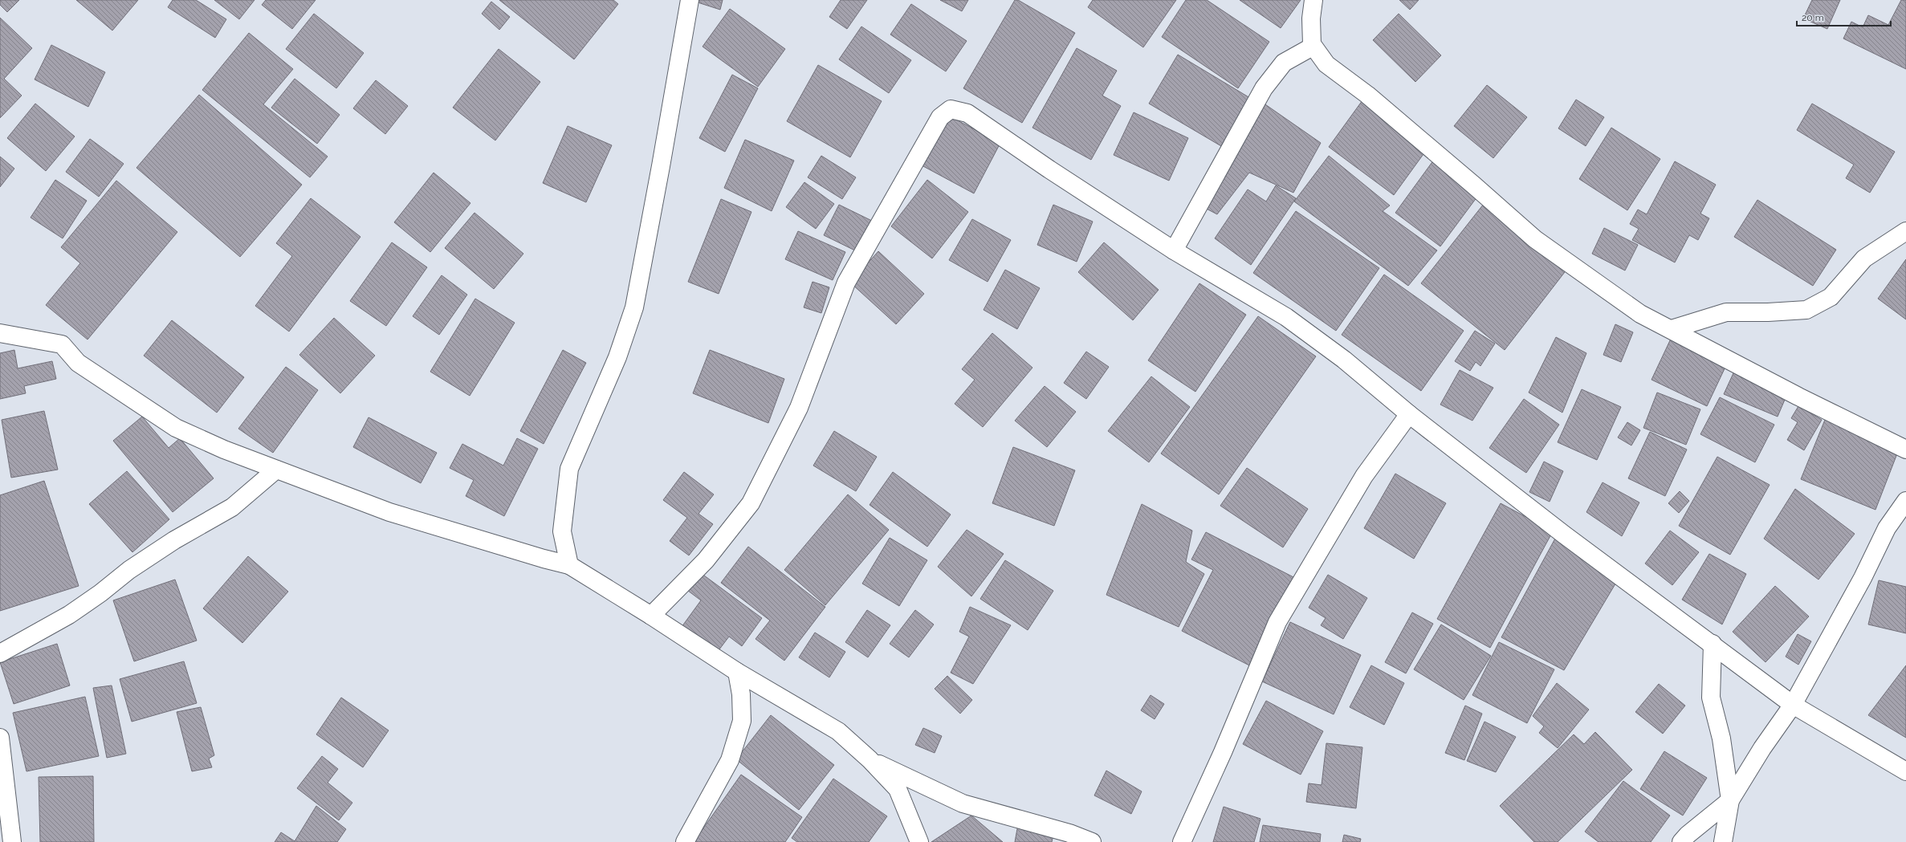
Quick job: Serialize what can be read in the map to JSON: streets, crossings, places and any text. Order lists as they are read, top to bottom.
{
  "scale_bar": "20 m"
}
